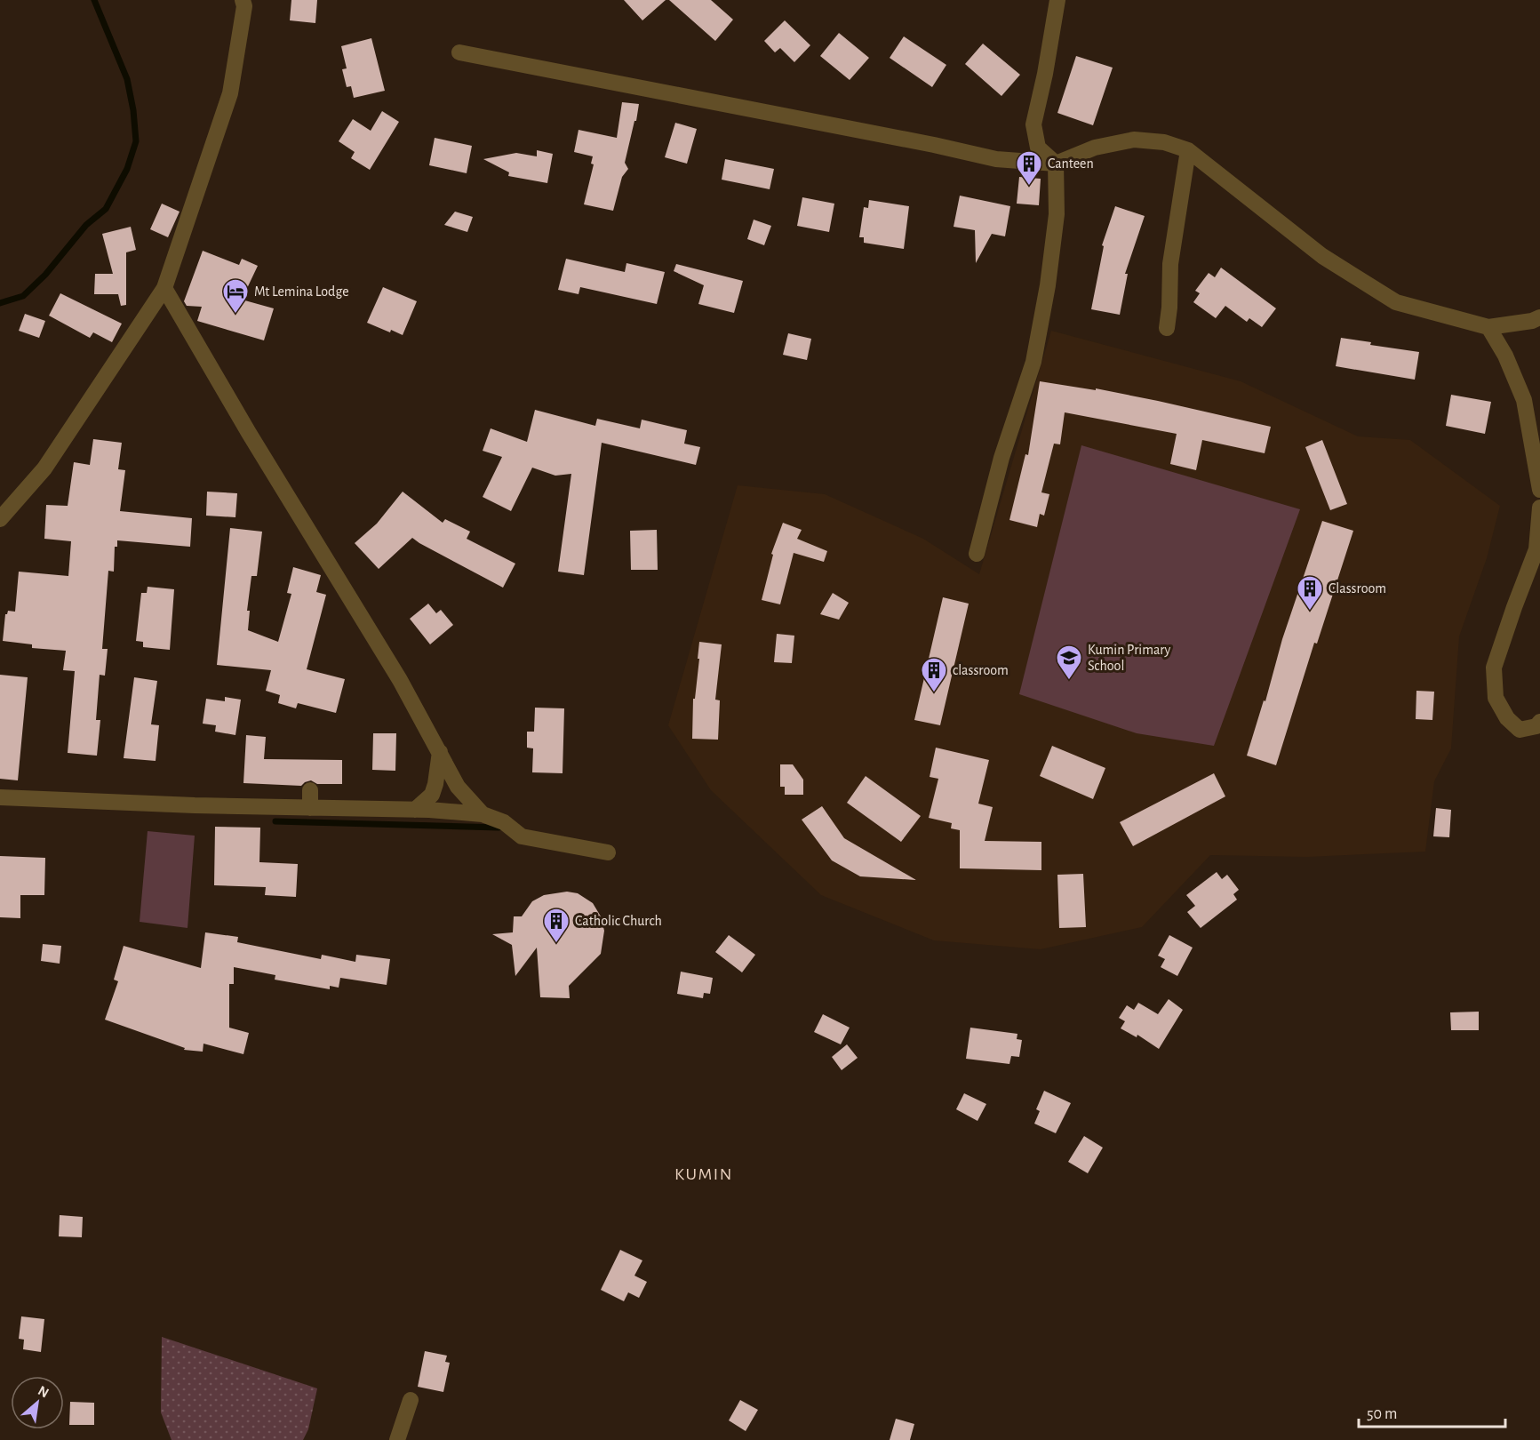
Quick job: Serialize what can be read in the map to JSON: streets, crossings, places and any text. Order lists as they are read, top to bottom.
{
  "districts": ["KUMIN"],
  "places": {
    "building": [
      "Canteen",
      "Classroom",
      "classroom",
      "Catholic Church"
    ],
    "hotel": ["Mt Lemina Lodge"],
    "school or university": ["Kumin Primary School"]
  },
  "scale_bar": "50 m",
  "north": "top right"
}
